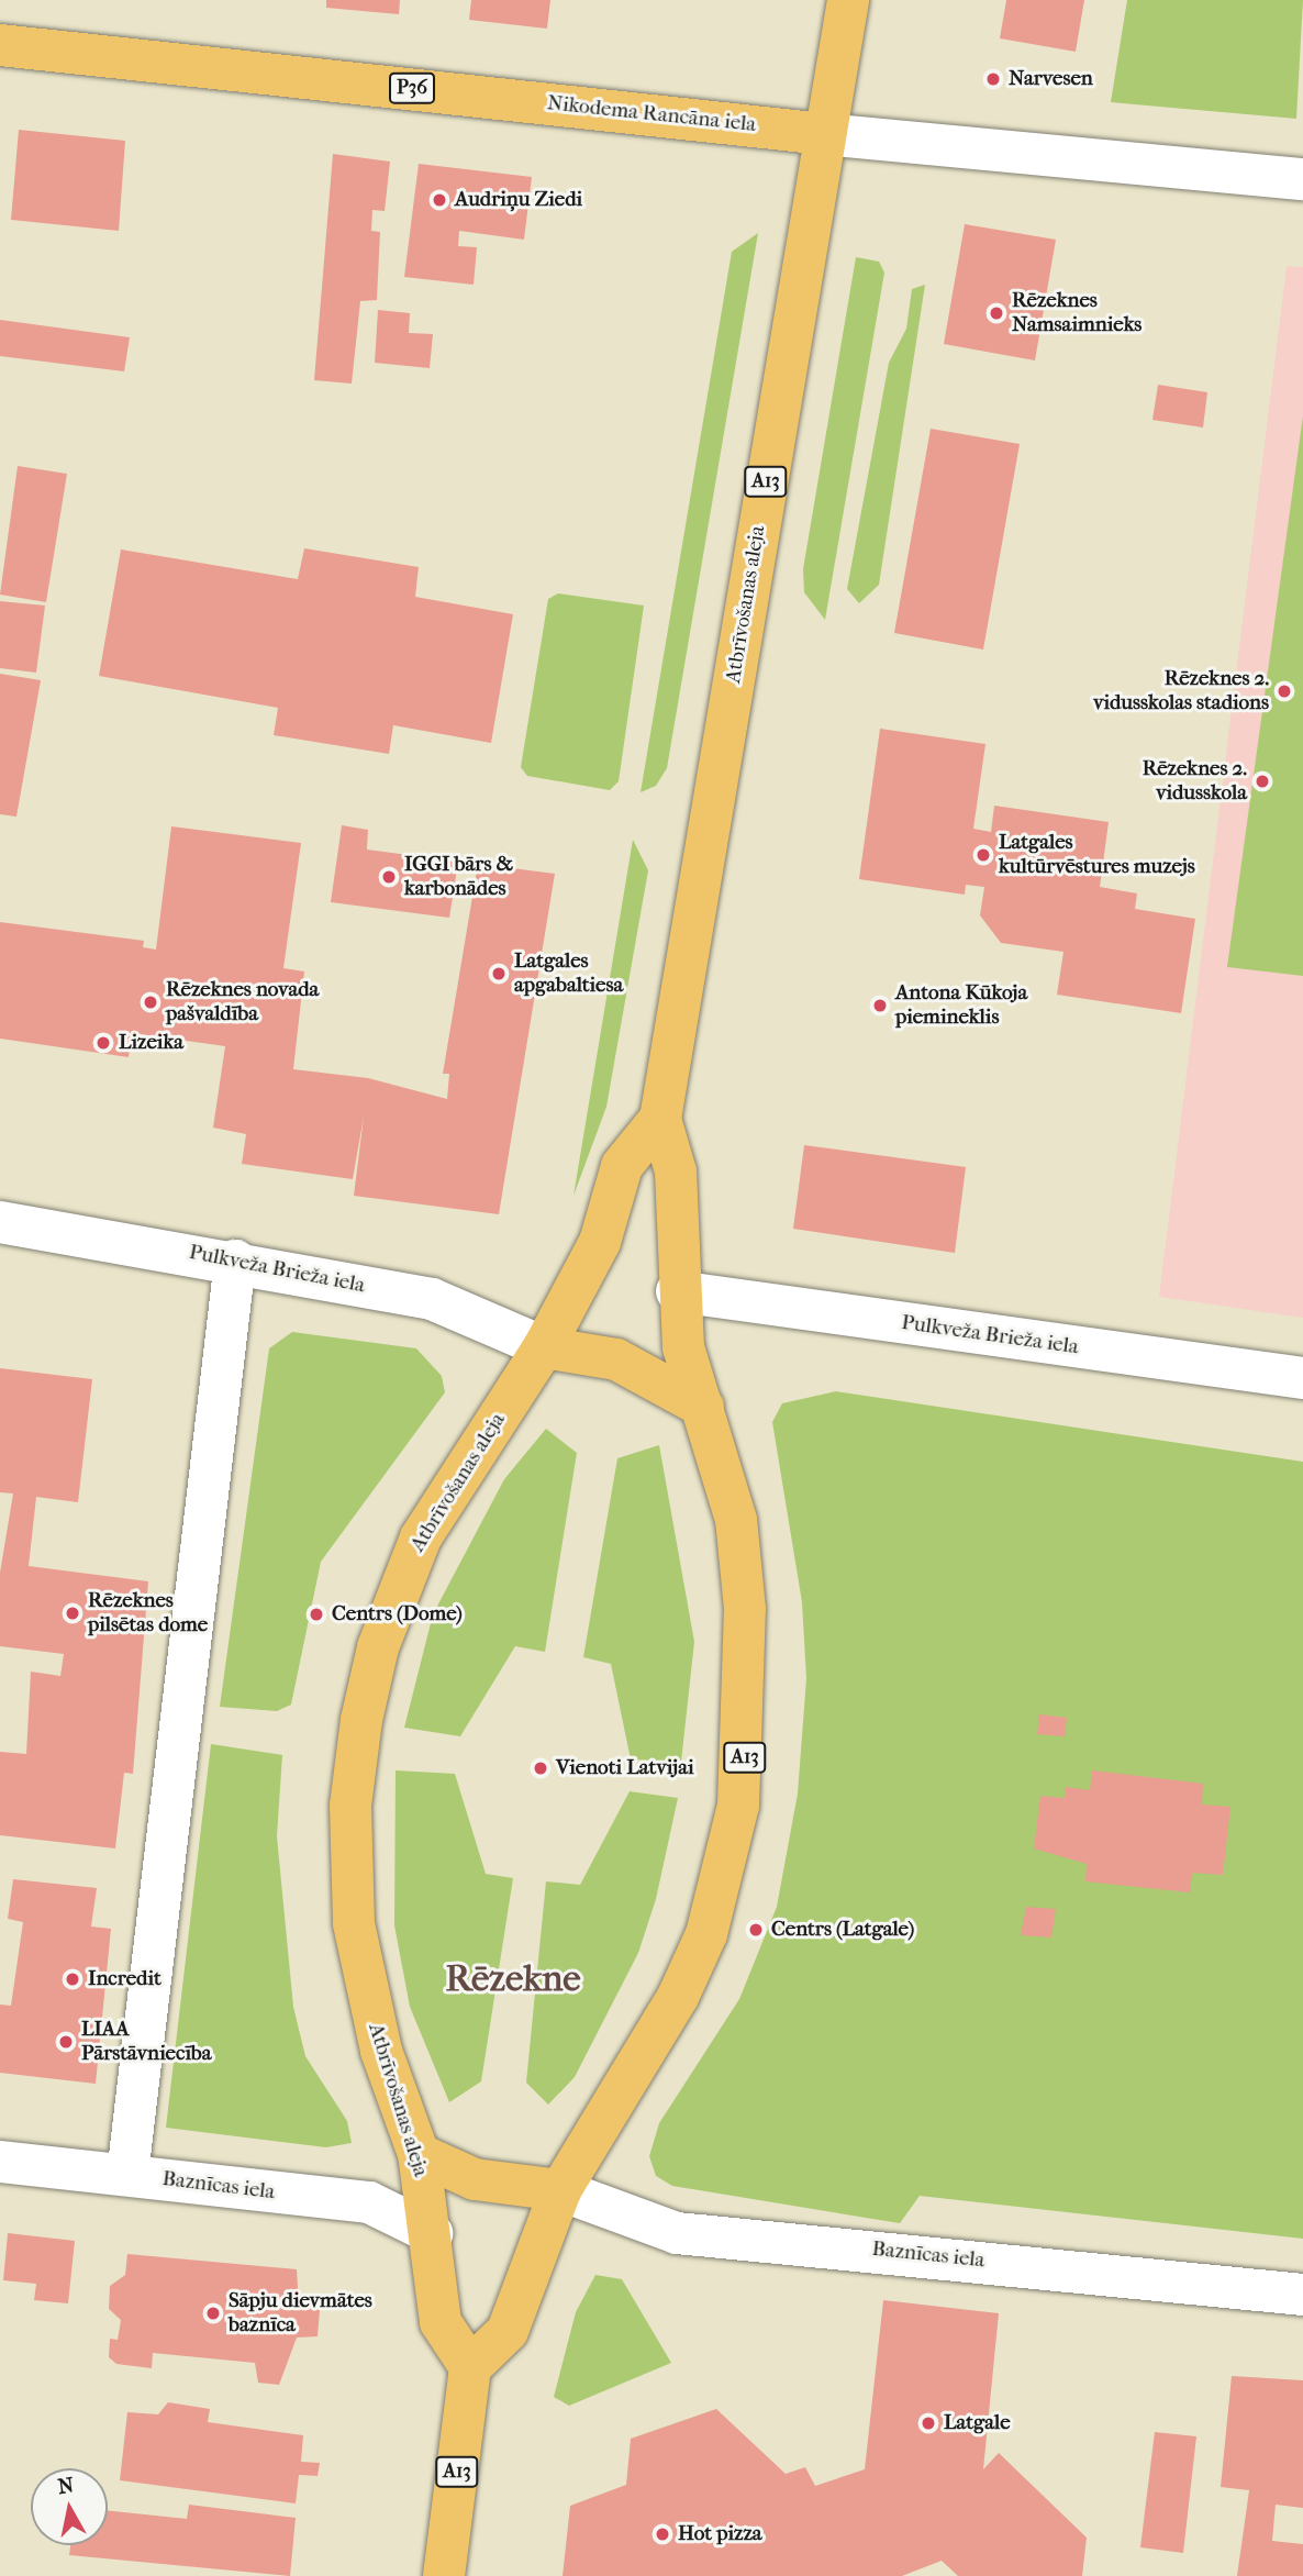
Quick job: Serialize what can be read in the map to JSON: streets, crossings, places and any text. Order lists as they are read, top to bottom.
{
  "streets": {
    "main road": [
      "P36",
      "Nikodema Rancāna iela",
      "A13",
      "Atbrīvošanas aleja"
    ],
    "street": ["Pulkveža Brieža iela", "Baznīcas iela"]
  },
  "crossings": [
    ["Nikodema Rancāna iela", "Atbrīvošanas aleja"],
    ["A13", "Atbrīvošanas aleja"],
    ["Atbrīvošanas aleja", "Pulkveža Brieža iela"],
    ["Atbrīvošanas aleja", "Baznīcas iela"]
  ],
  "districts": ["Rēzekne"],
  "places": [
    "Narvesen",
    "Audriņu Ziedi",
    "Rēzeknes Namsaimnieks",
    "Rēzeknes 2. vidusskolas stadions",
    "Rēzeknes 2. vidusskola",
    "Latgales kultūrvēstures muzejs",
    "IGGI bārs & karbonādes",
    "Latgales apgabaltiesa",
    "Rēzeknes novada pašvaldība",
    "Antona Kūkoja piemineklis",
    "Lizeika",
    "Rēzeknes pilsētas dome",
    "Centrs (Dome)",
    "Vienoti Latvijai",
    "Centrs (Latgale)",
    "Incredit",
    "LIAA Pārstāvniecība",
    "Sāpju dievmātes baznīca",
    "Latgale",
    "Hot pizza"
  ],
  "north": "top"
}
